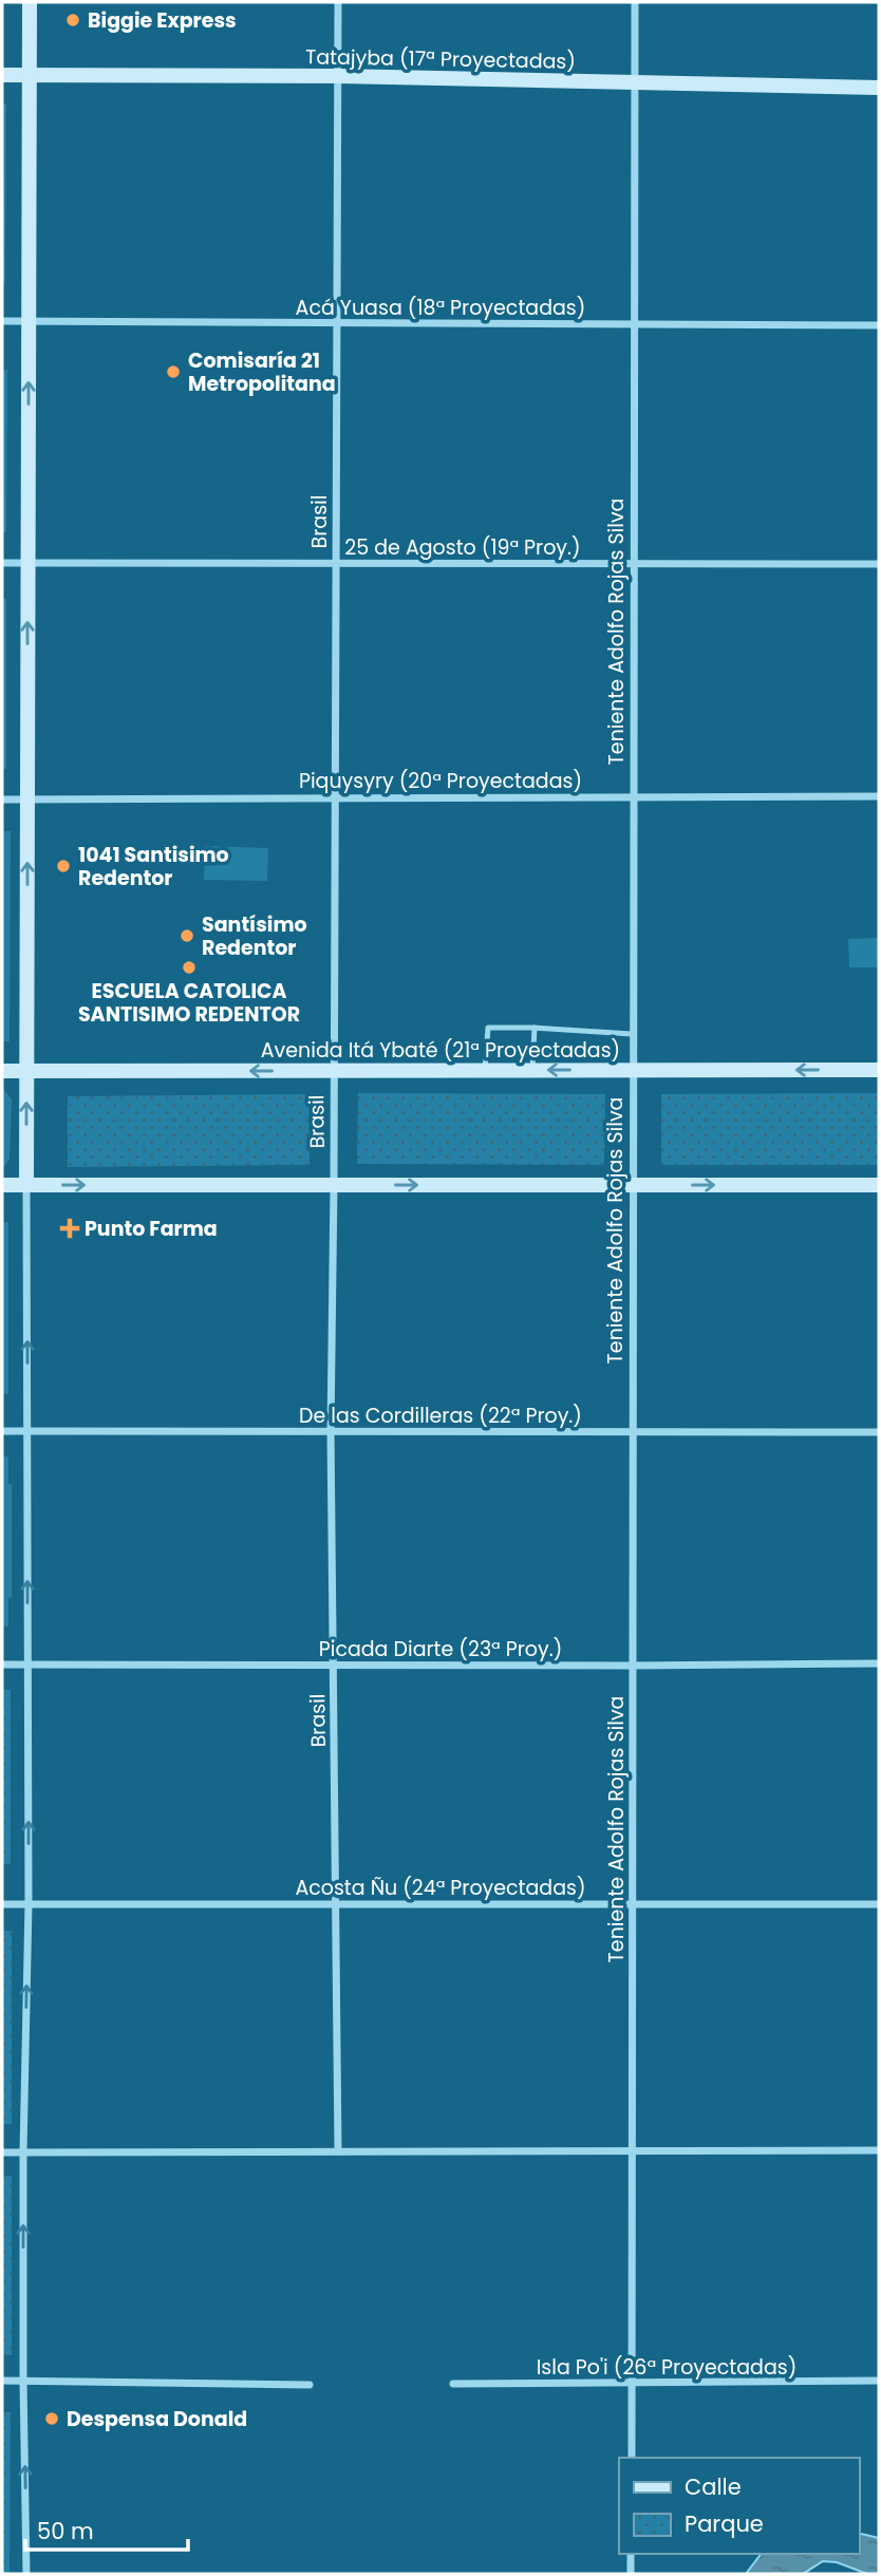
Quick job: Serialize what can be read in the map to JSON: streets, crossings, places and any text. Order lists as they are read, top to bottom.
{
  "streets": {
    "main road": ["Tatajyba (17ª Proyectadas)", "Avenida Itá Ybaté (21ª Proyectadas)"],
    "street": [
      "Acá Yuasa (18ª Proyectadas)",
      "Brasil",
      "25 de Agosto (19ª Proy.)",
      "Teniente Adolfo Rojas Silva",
      "Piquysyry (20ª Proyectadas)",
      "De las Cordilleras (22ª Proy.)",
      "Picada Diarte (23ª Proy.)",
      "Acosta Ñu (24ª Proyectadas)",
      "Isla Po'i (26ª Proyectadas)"
    ]
  },
  "crossings": [
    ["Tatajyba (17ª Proyectadas)", "Brasil"],
    ["Tatajyba (17ª Proyectadas)", "Teniente Adolfo Rojas Silva"],
    ["Acá Yuasa (18ª Proyectadas)", "Brasil"],
    ["Acá Yuasa (18ª Proyectadas)", "Teniente Adolfo Rojas Silva"],
    ["Brasil", "25 de Agosto (19ª Proy.)"],
    ["Brasil", "Piquysyry (20ª Proyectadas)"],
    ["Brasil", "Avenida Itá Ybaté (21ª Proyectadas)"],
    ["Brasil", "De las Cordilleras (22ª Proy.)"],
    ["Brasil", "Picada Diarte (23ª Proy.)"],
    ["Brasil", "Acosta Ñu (24ª Proyectadas)"],
    ["25 de Agosto (19ª Proy.)", "Teniente Adolfo Rojas Silva"],
    ["Teniente Adolfo Rojas Silva", "Piquysyry (20ª Proyectadas)"],
    ["Teniente Adolfo Rojas Silva", "Avenida Itá Ybaté (21ª Proyectadas)"],
    ["Teniente Adolfo Rojas Silva", "De las Cordilleras (22ª Proy.)"],
    ["Teniente Adolfo Rojas Silva", "Picada Diarte (23ª Proy.)"],
    ["Teniente Adolfo Rojas Silva", "Acosta Ñu (24ª Proyectadas)"],
    ["Teniente Adolfo Rojas Silva", "Isla Po'i (26ª Proyectadas)"]
  ],
  "places": {
    "other": [
      "Biggie Express",
      "Comisaría 21 Metropolitana",
      "1041 Santisimo Redentor",
      "Santísimo Redentor",
      "ESCUELA CATOLICA SANTISIMO REDENTOR",
      "Despensa Donald"
    ],
    "health": ["Punto Farma"]
  },
  "legend": ["Calle", "Parque"],
  "scale_bar": "50 m"
}
